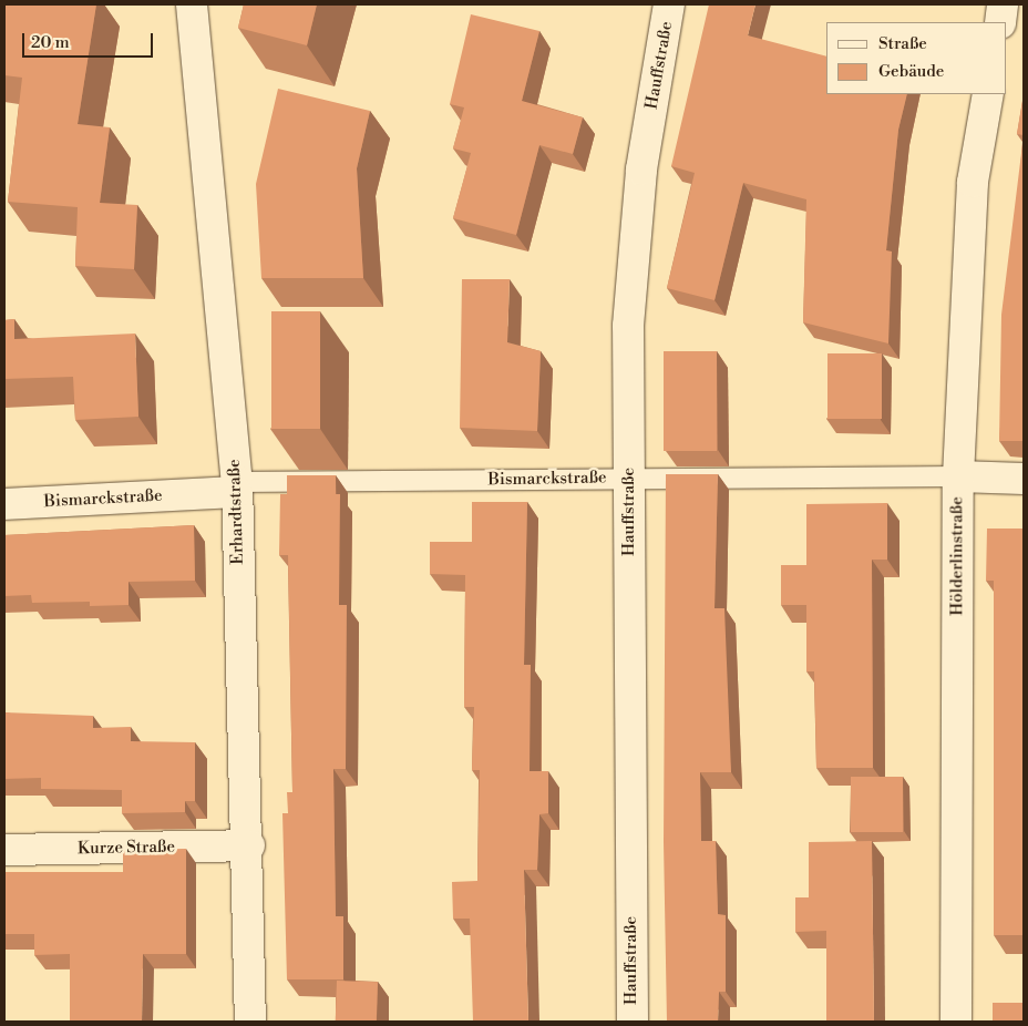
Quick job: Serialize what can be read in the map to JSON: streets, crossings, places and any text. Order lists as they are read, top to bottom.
{
  "streets": {
    "street": [
      "Hauffstraße",
      "Bismarckstraße",
      "Erhardtstraße",
      "Hölderlinstraße",
      "Kurze Straße"
    ]
  },
  "crossings": [
    ["Hauffstraße", "Bismarckstraße"],
    ["Bismarckstraße", "Erhardtstraße"],
    ["Bismarckstraße", "Hölderlinstraße"],
    ["Erhardtstraße", "Kurze Straße"]
  ],
  "legend": ["Straße", "Gebäude"],
  "scale_bar": "20 m"
}
